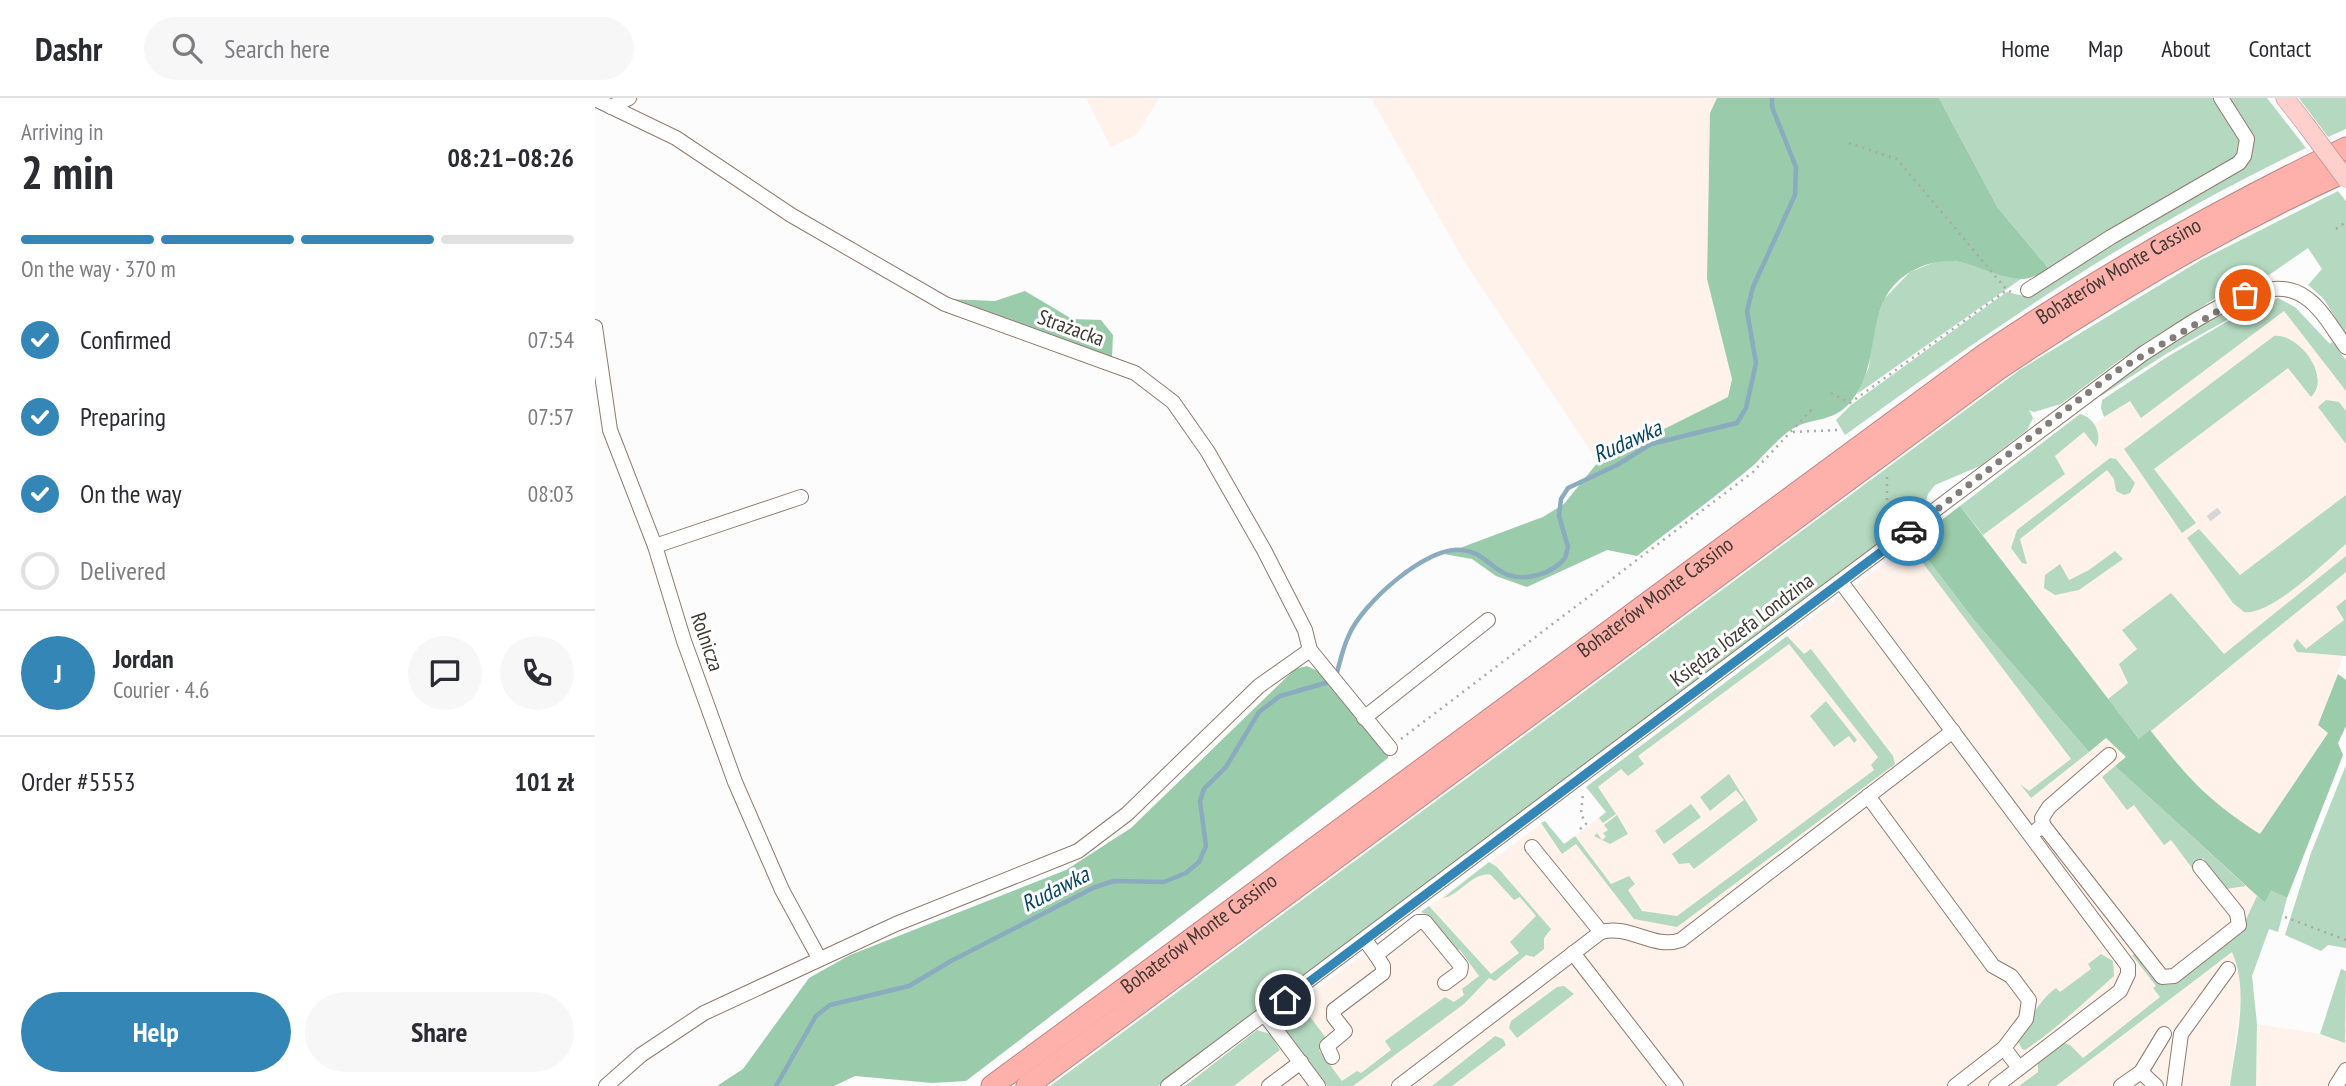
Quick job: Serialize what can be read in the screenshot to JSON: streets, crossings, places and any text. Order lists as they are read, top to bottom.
{
  "streets": {
    "highway": ["Bohaterów Monte Cassino"],
    "street": ["Strażacka", "Księdza Józefa Londzina", "Rolnicza"]
  },
  "water": ["Rudawka"],
  "page": {
    "header": "Dashr",
    "search": "Search here",
    "nav": [
      "Home",
      "Map",
      "About",
      "Contact"
    ],
    "heading": ["2 min", "Arriving in", "08:21–08:26"],
    "panel": [
      "Jordan",
      "Courier · 4.6",
      "Order #5553",
      "101 zł"
    ],
    "bar": "On the way · 370 m",
    "list": [
      ["Confirmed", "07:54"],
      ["Preparing", "07:57"],
      ["On the way", "08:03"],
      "Delivered"
    ],
    "round": "J",
    "buttons": ["Help", "Share"]
  }
}
